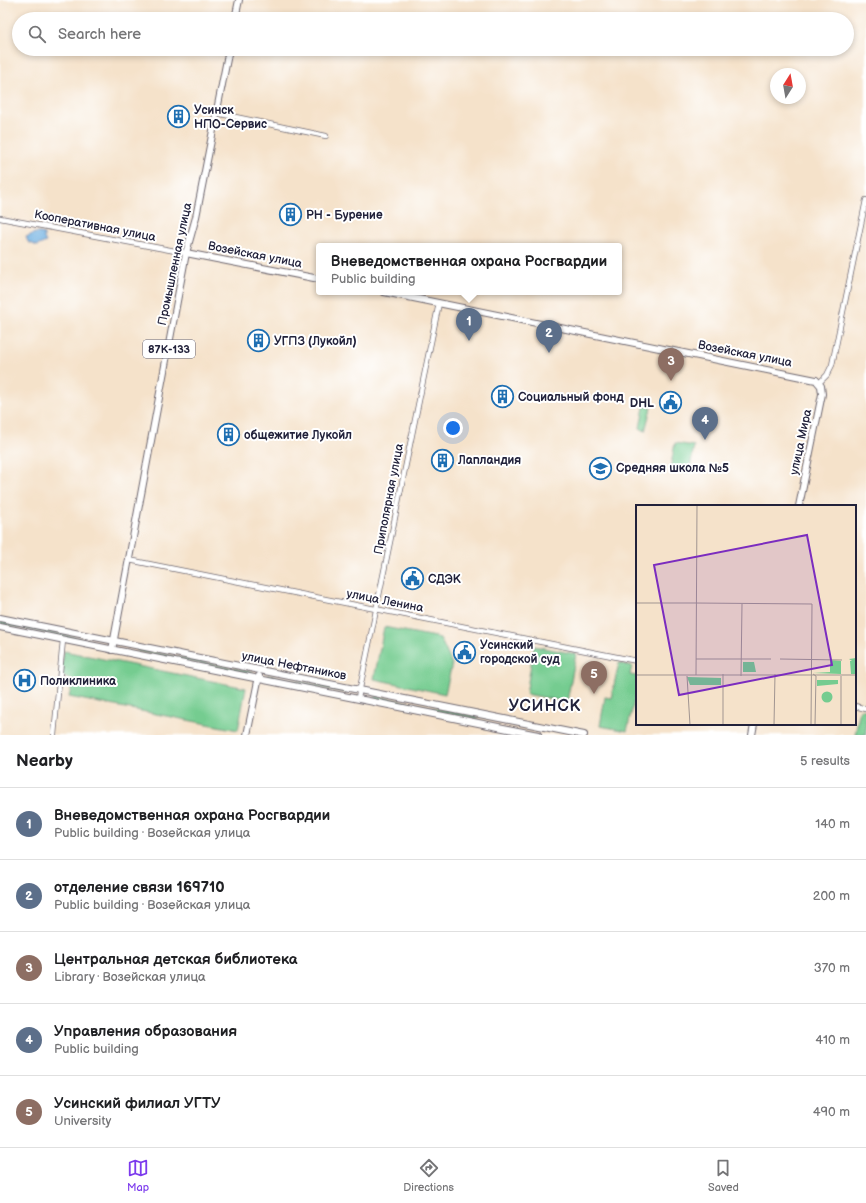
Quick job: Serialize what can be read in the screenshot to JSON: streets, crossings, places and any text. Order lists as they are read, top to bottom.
{
  "streets": {
    "main road": [
      "Возейская улица",
      "Промышленная улица",
      "87К-133",
      "улица Мира",
      "улица Нефтяников"
    ],
    "street": ["Кооперативная улица", "Приполярная улица", "улица Ленина"]
  },
  "crossings": [
    ["Кооперативная улица", "Возейская улица"],
    ["Кооперативная улица", "Промышленная улица"],
    ["Возейская улица", "Промышленная улица"],
    ["Возейская улица", "улица Мира"],
    ["Возейская улица", "Приполярная улица"],
    ["Промышленная улица", "улица Ленина"],
    ["Промышленная улица", "улица Нефтяников"],
    ["Приполярная улица", "улица Ленина"],
    ["Приполярная улица", "улица Нефтяников"]
  ],
  "districts": ["УСИНСК"],
  "places": {
    "building": [
      "Усинск НПО-Сервис",
      "РН - Бурение",
      "УГПЗ (Лукойл)",
      "Социальный фонд",
      "общежитие Лукойл",
      "Лапландия"
    ],
    "public building": ["DHL", "СДЭК", "Усинский городской суд"],
    "school or university": ["Средняя школа №5"],
    "hospital": ["Поликлиника"]
  },
  "north": "top",
  "page": {
    "search": "Search here",
    "popup": ["Вневедомственная охрана Росгвардии", "Public building"],
    "pins": [
      "1",
      "2",
      "3",
      "4",
      "5"
    ],
    "heading": ["Nearby", "5 results"],
    "list": [
      {
        "mark": "1",
        "name": "Вневедомственная охрана Росгвардии",
        "note": "Public building · Возейская улица",
        "value": "140 m"
      },
      {
        "mark": "2",
        "name": "отделение связи 169710",
        "note": "Public building · Возейская улица",
        "value": "200 m"
      },
      {
        "mark": "3",
        "name": "Центральная детская библиотека",
        "note": "Library · Возейская улица",
        "value": "370 m"
      },
      {
        "mark": "4",
        "name": "Управления образования",
        "note": "Public building",
        "value": "410 m"
      },
      {
        "mark": "5",
        "name": "Усинский филиал УГТУ",
        "note": "University",
        "value": "490 m"
      }
    ],
    "nav": ["Map", "Directions", "Saved"]
  }
}
